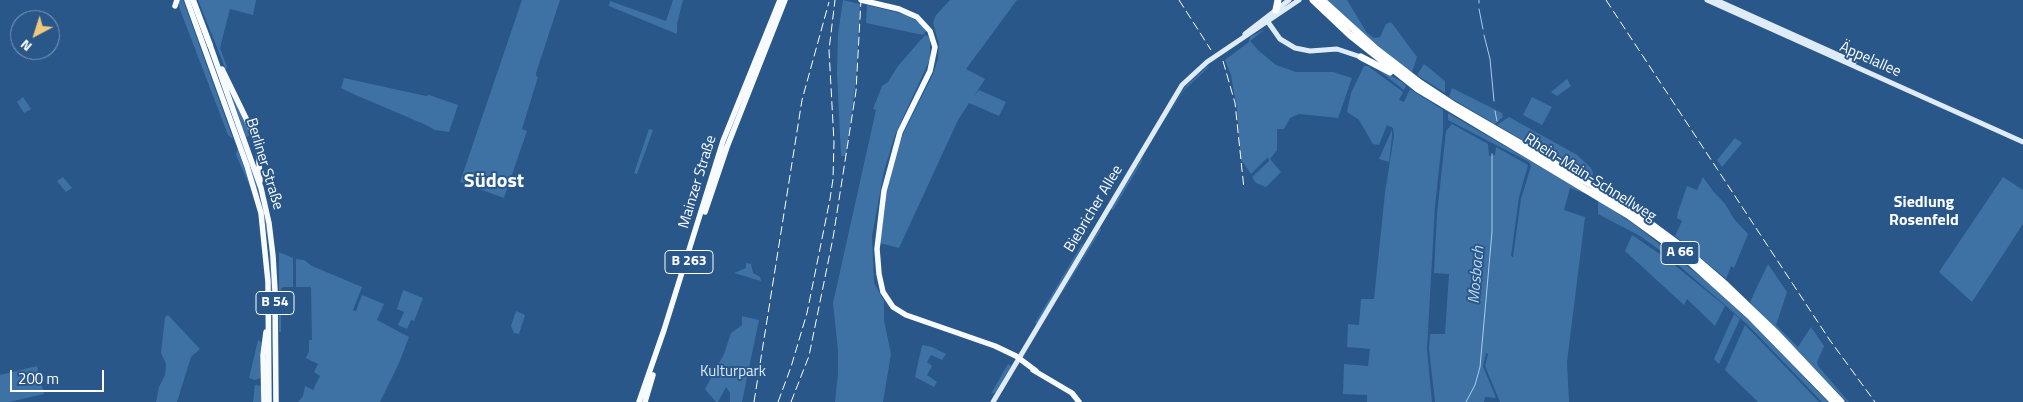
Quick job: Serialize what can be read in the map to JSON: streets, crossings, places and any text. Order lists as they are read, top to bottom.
{
  "streets": {
    "highway": [
      "Berliner Straße",
      "Rhein-Main-Schnellweg",
      "A 66",
      "B 54"
    ],
    "main road": [
      "Äppelallee",
      "Mainzer Straße",
      "Biebricher Allee",
      "B 263"
    ]
  },
  "districts": ["Südost", "Siedlung Rosenfeld"],
  "water": ["Mosbach"],
  "parks": ["Kulturpark"],
  "scale_bar": "200 m",
  "north": "bottom left"
}
